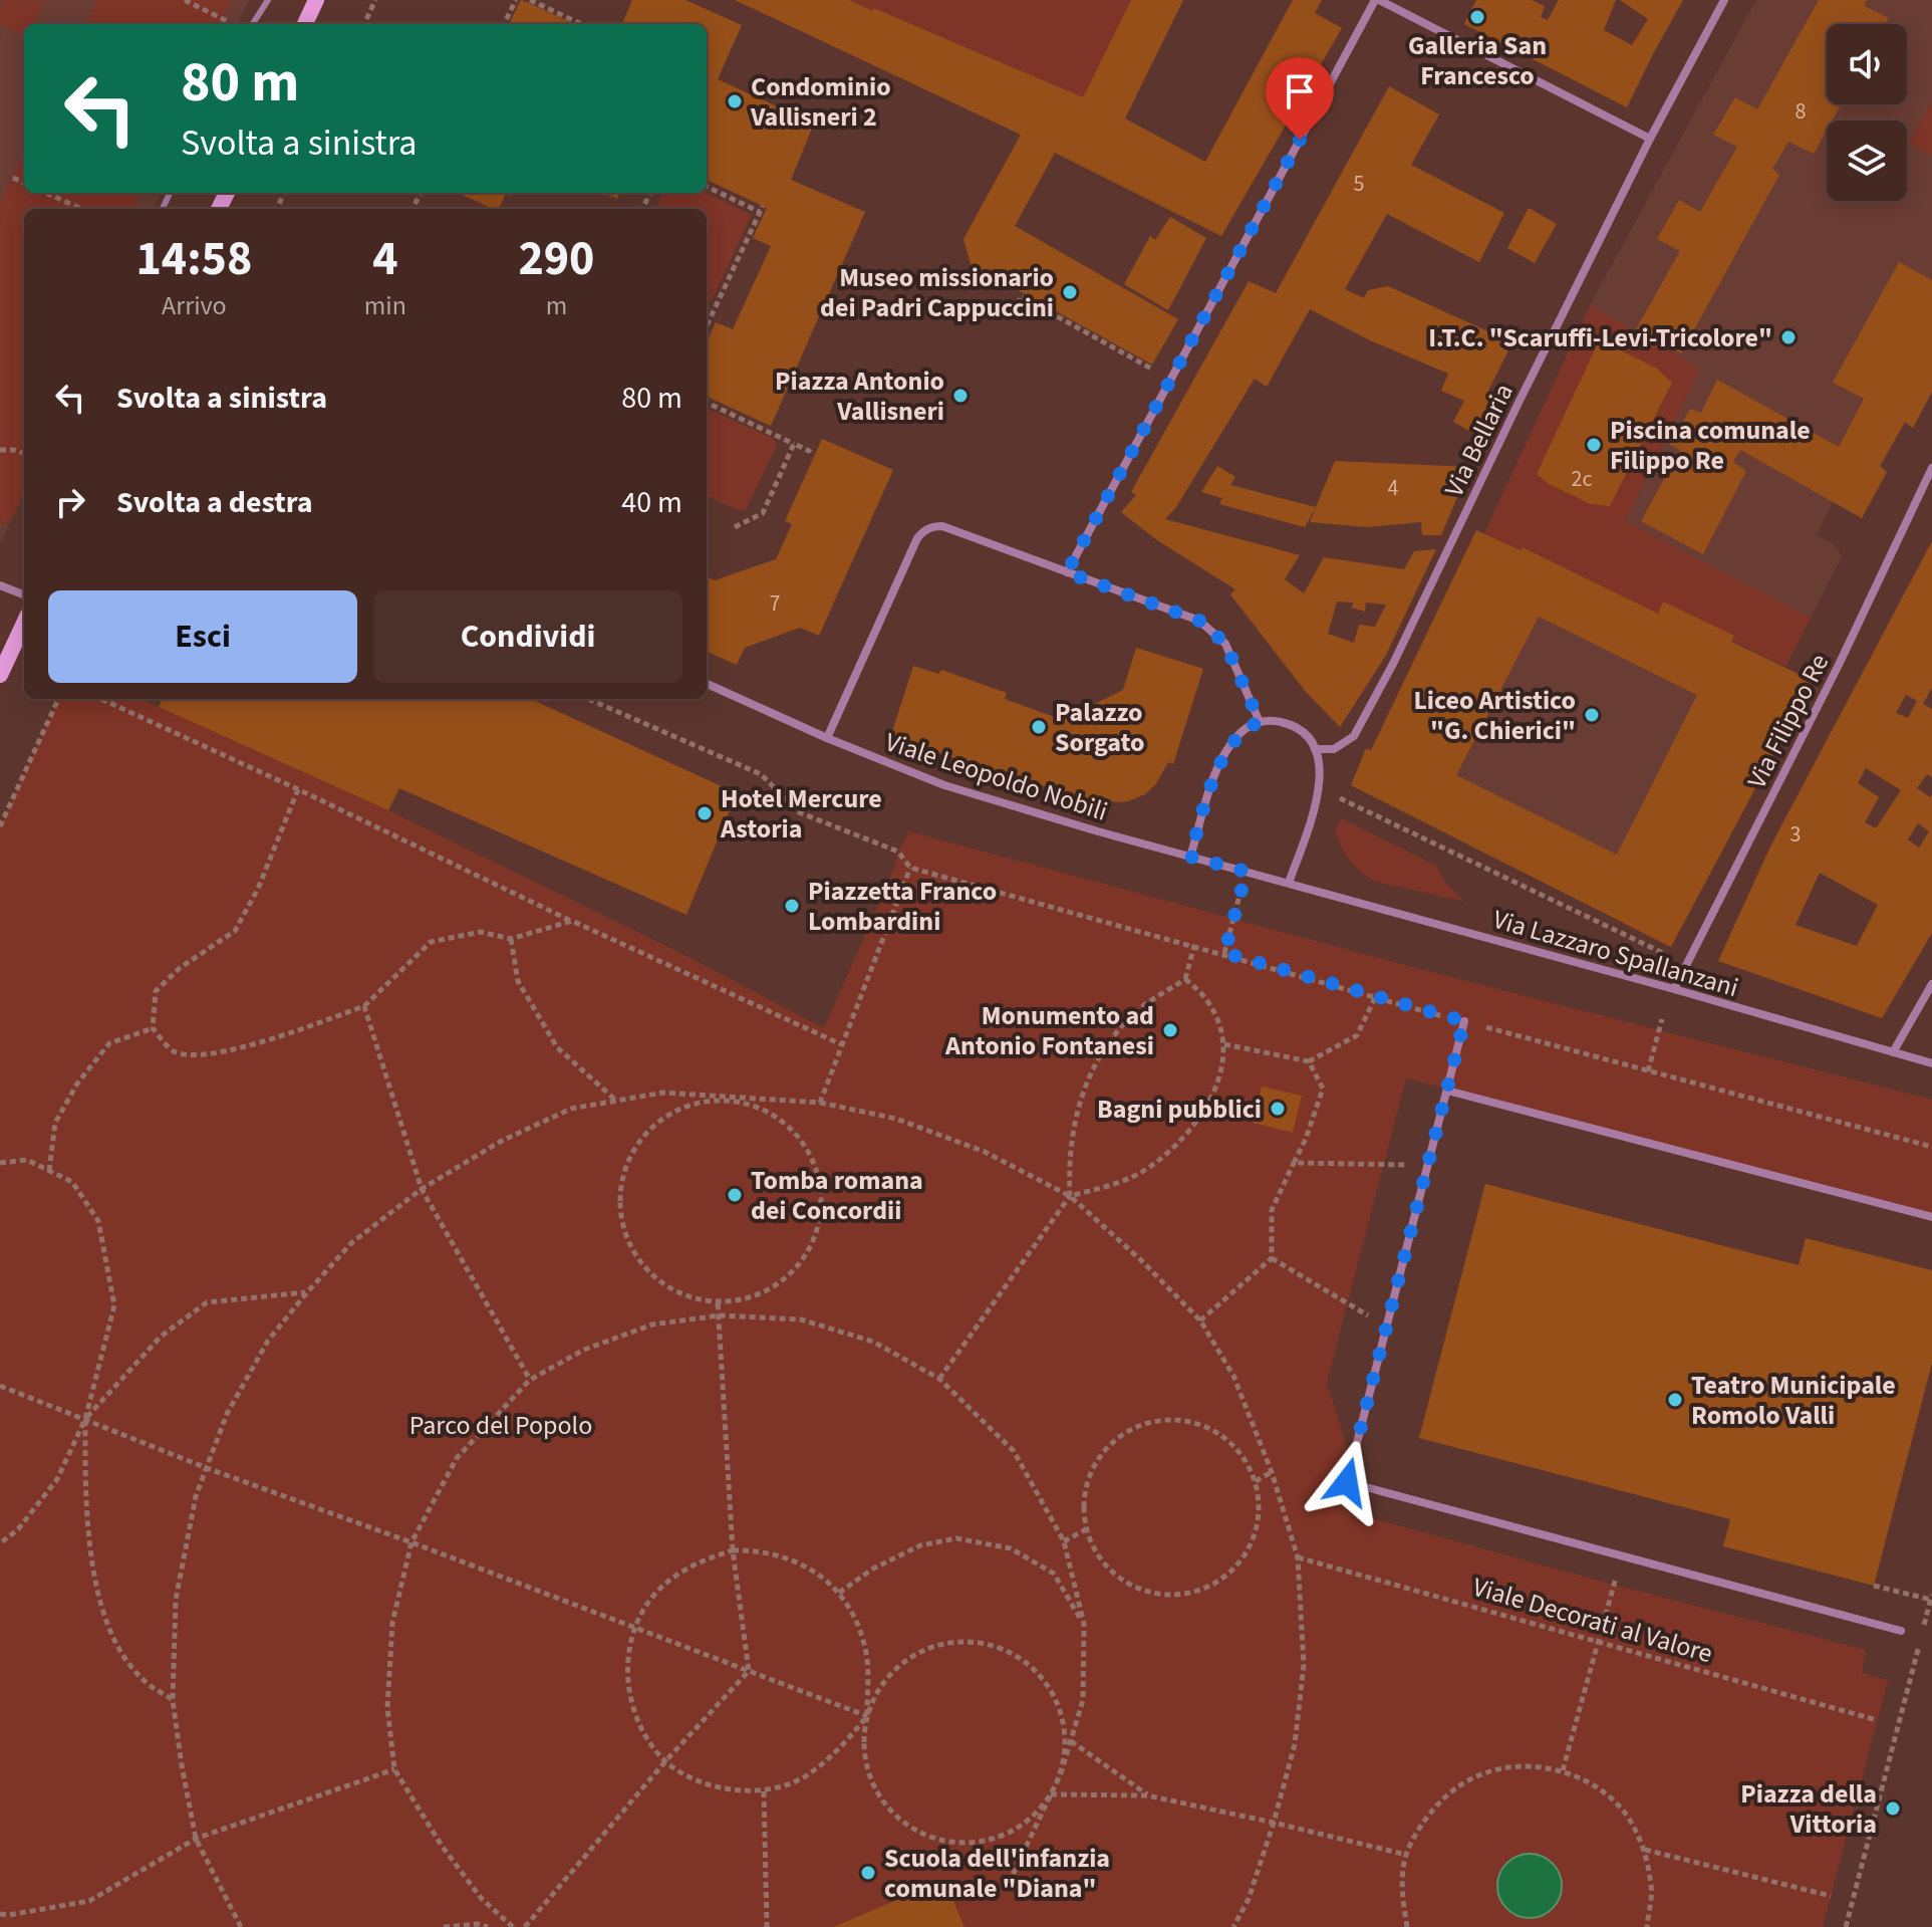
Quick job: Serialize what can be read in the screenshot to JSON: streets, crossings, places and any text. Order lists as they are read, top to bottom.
{
  "streets": {
    "street": [
      "Via Bellaria",
      "Via Filippo Re",
      "Viale Leopoldo Nobili",
      "Via Lazzaro Spallanzani"
    ],
    "path": ["Viale Decorati al Valore"]
  },
  "crossings": [
    ["Via Filippo Re", "Via Lazzaro Spallanzani"],
    ["Viale Leopoldo Nobili", "Via Lazzaro Spallanzani"]
  ],
  "parks": ["Parco del Popolo"],
  "places": [
    "Galleria San Francesco",
    "Condominio Vallisneri 2",
    "Museo missionario dei Padri Cappuccini",
    "I.T.C. \"Scaruffi-Levi-Tricolore\"",
    "Piazza Antonio Vallisneri",
    "Piscina comunale Filippo Re",
    "Liceo Artistico \"G. Chierici\"",
    "Palazzo Sorgato",
    "Hotel Mercure Astoria",
    "Piazzetta Franco Lombardini",
    "Monumento ad Antonio Fontanesi",
    "Bagni pubblici",
    "Tomba romana dei Concordii",
    "Teatro Municipale Romolo Valli",
    "Piazza della Vittoria",
    "Scuola dell'infanzia comunale \"Diana\""
  ],
  "house_numbers": [
    "8",
    "5",
    "2c",
    "4",
    "7",
    "3"
  ],
  "page": {
    "turn": ["80 m", "Svolta a sinistra"],
    "eta": [
      "14:58",
      "Arrivo",
      "4",
      "min",
      "290",
      "m"
    ],
    "list": [
      {
        "name": "Svolta a sinistra",
        "value": "80 m"
      },
      {
        "name": "Svolta a destra",
        "value": "40 m"
      }
    ],
    "buttons": ["Esci", "Condividi"]
  }
}
